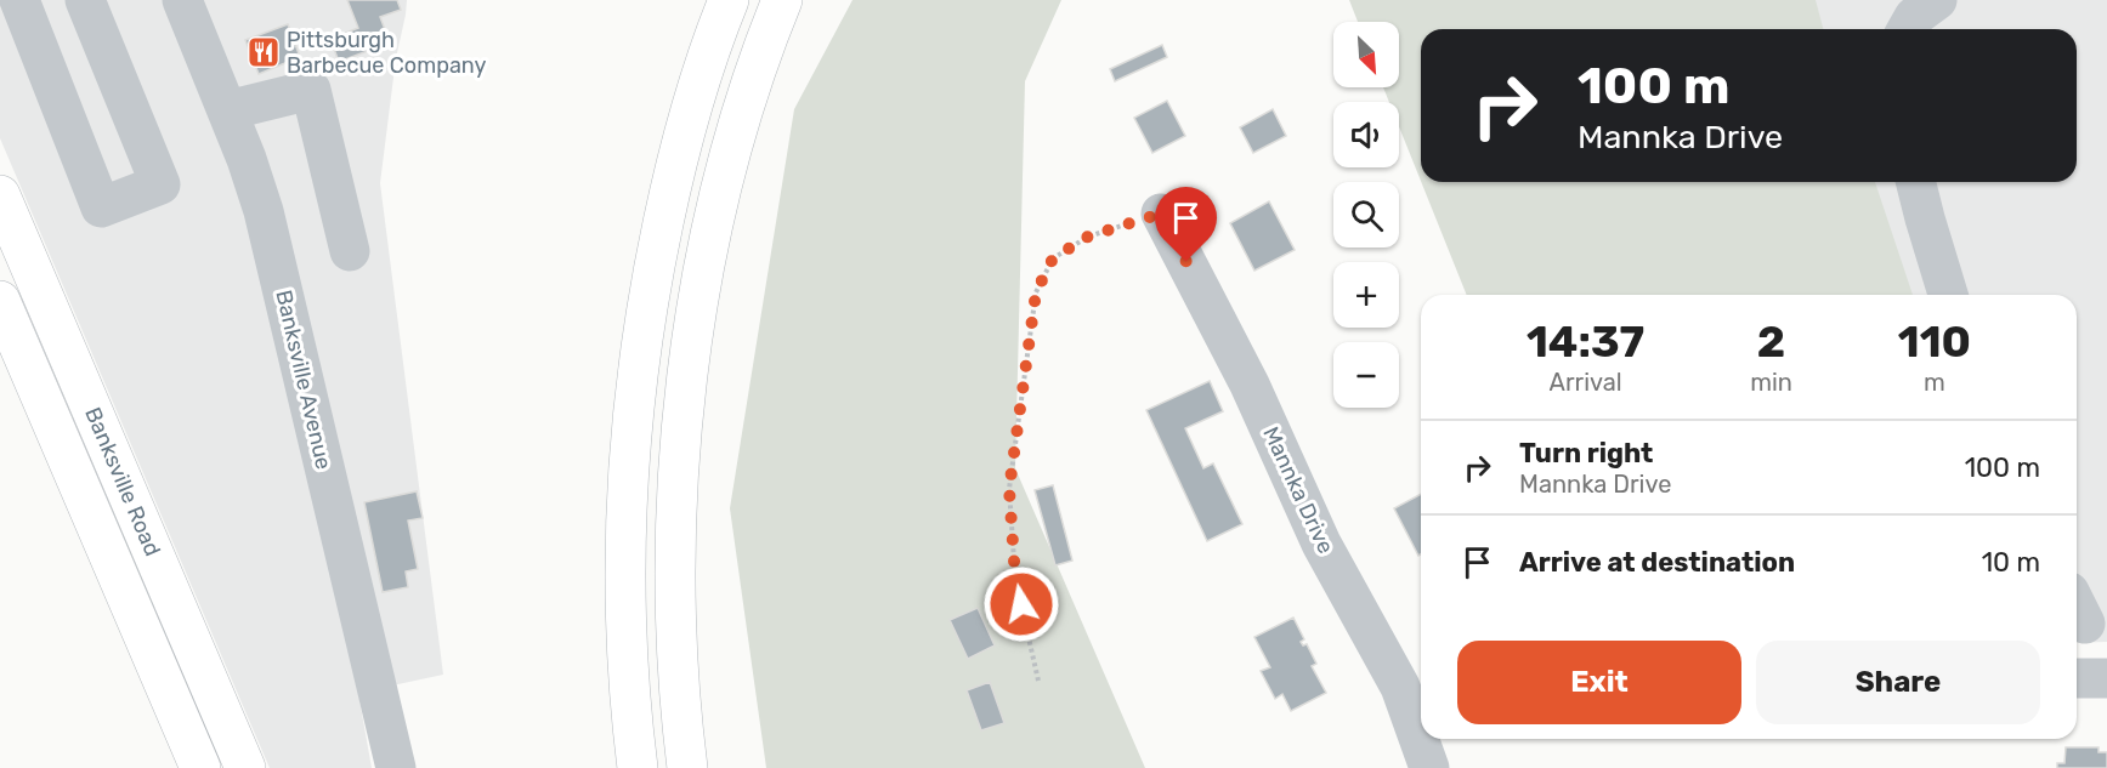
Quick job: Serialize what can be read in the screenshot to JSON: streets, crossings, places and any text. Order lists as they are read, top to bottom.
{
  "streets": {
    "main road": ["Banksville Road"],
    "street": ["Banksville Avenue", "Mannka Drive"]
  },
  "places": {
    "restaurant": ["Pittsburgh Barbecue Company"]
  },
  "north": "bottom right",
  "page": {
    "map_buttons": ["+", "−"],
    "turn": ["100 m", "Mannka Drive"],
    "eta": [
      "14:37",
      "Arrival",
      "2",
      "min",
      "110",
      "m"
    ],
    "list": [
      {
        "name": "Turn right",
        "note": "Mannka Drive",
        "value": "100 m"
      },
      {
        "name": "Arrive at destination",
        "value": "10 m"
      }
    ],
    "buttons": ["Exit", "Share"]
  }
}
